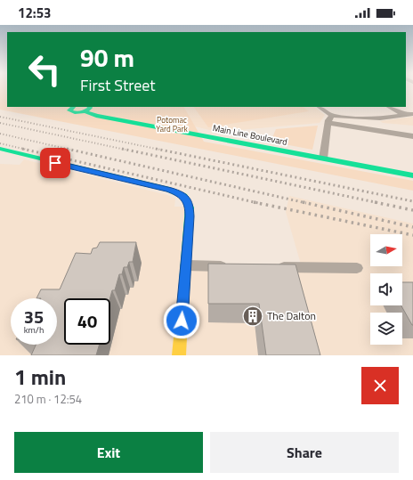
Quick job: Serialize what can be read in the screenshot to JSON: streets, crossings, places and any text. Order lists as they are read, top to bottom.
{
  "streets": {
    "street": ["Main Line Boulevard"]
  },
  "parks": ["Potomac Yard Park"],
  "places": {
    "building": ["The Dalton"]
  },
  "north": "right",
  "page": {
    "status": "12:53",
    "turn": ["90 m", "First Street"],
    "speed": "35 km/h",
    "limit": "40",
    "heading": ["1 min", "210 m · 12:54"],
    "buttons": ["Exit", "Share"]
  }
}
